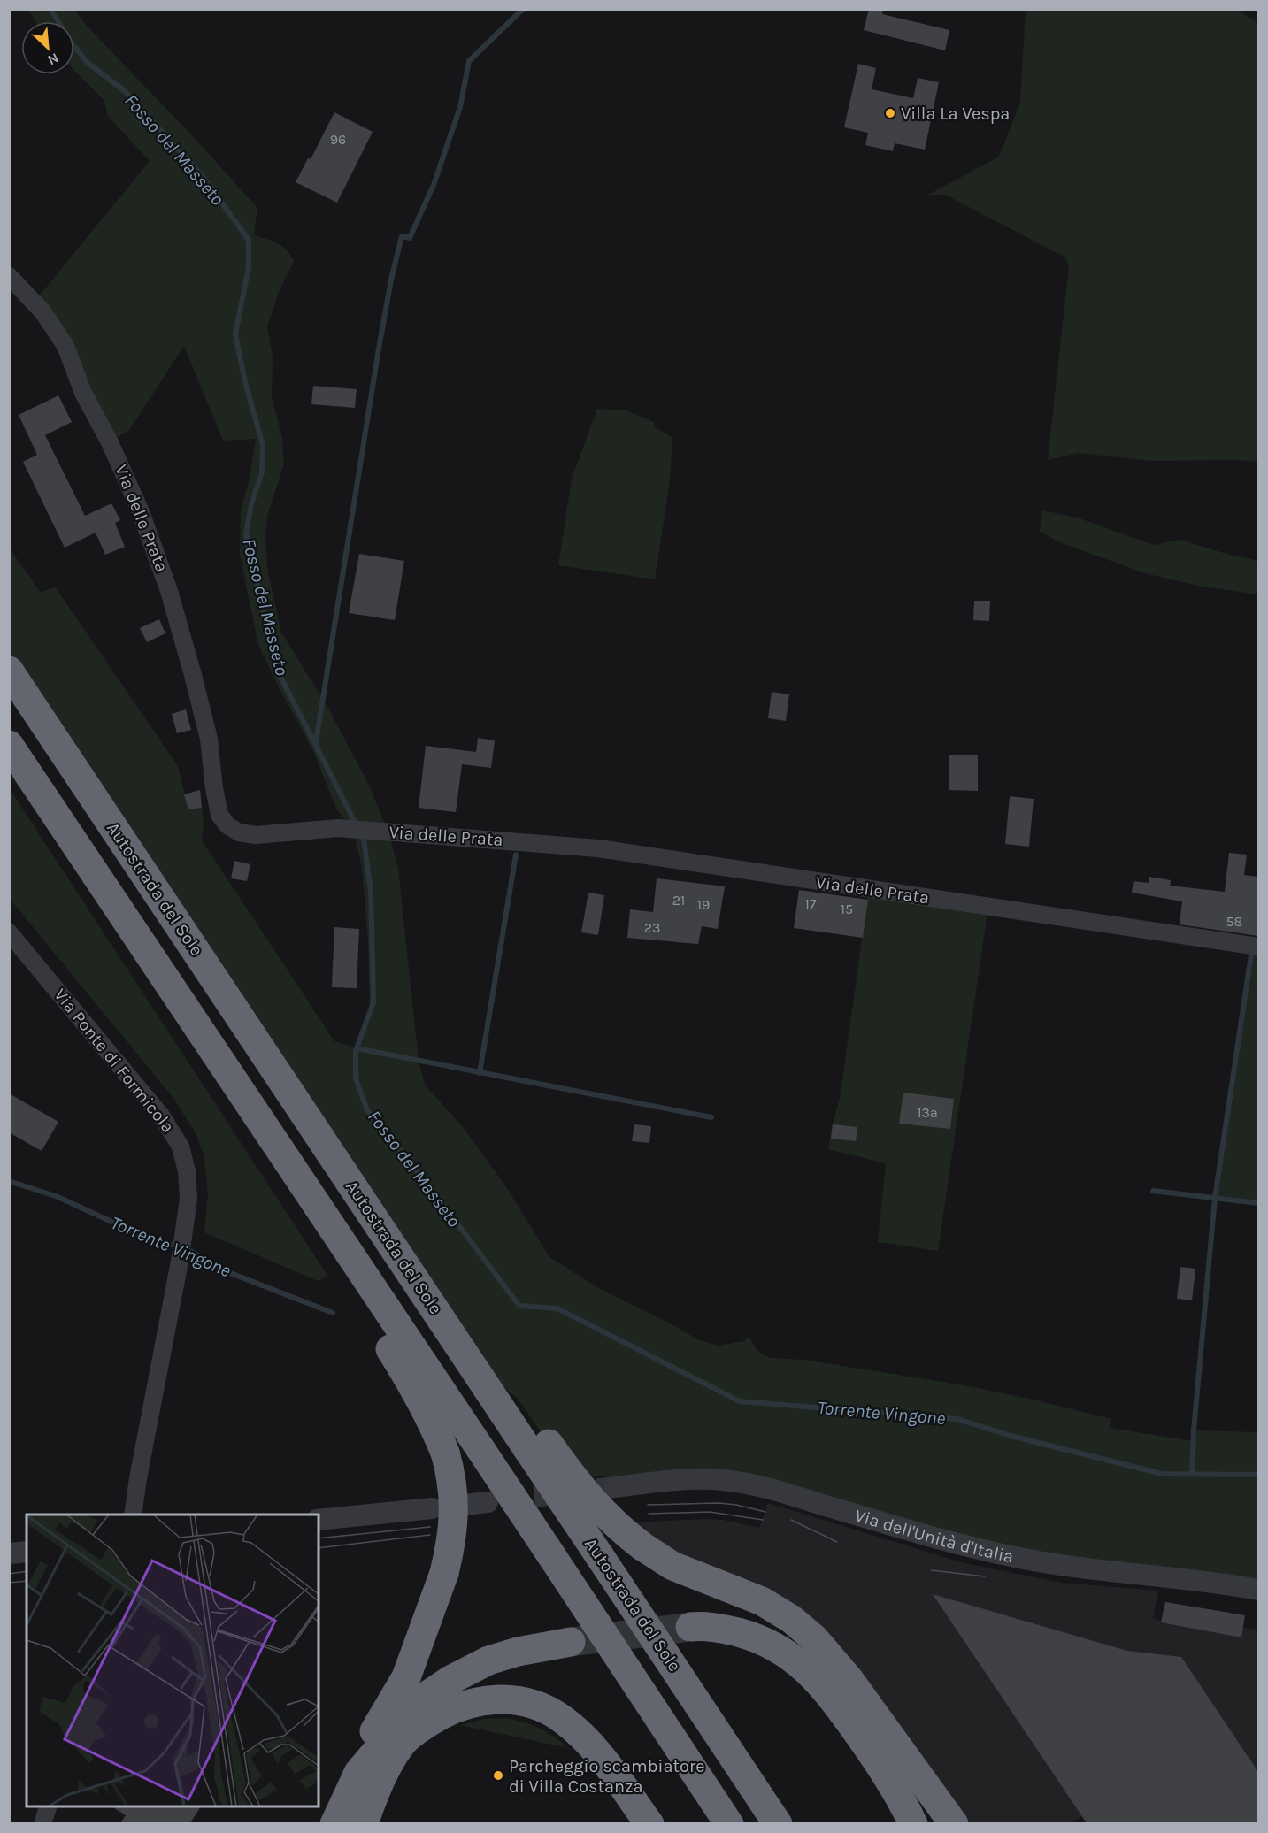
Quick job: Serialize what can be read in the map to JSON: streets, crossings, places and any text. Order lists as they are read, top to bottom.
{
  "streets": {
    "highway": ["Autostrada del Sole"],
    "street": ["Via delle Prata", "Via Ponte di Formicola", "Via dell'Unità d'Italia"]
  },
  "water": ["Fosso del Masseto", "Torrente Vingone"],
  "places": ["Villa La Vespa", "Parcheggio scambiatore di Villa Costanza"],
  "house_numbers": [
    "96",
    "21",
    "17",
    "19",
    "15",
    "58",
    "23",
    "13a"
  ],
  "north": "bottom right"
}
